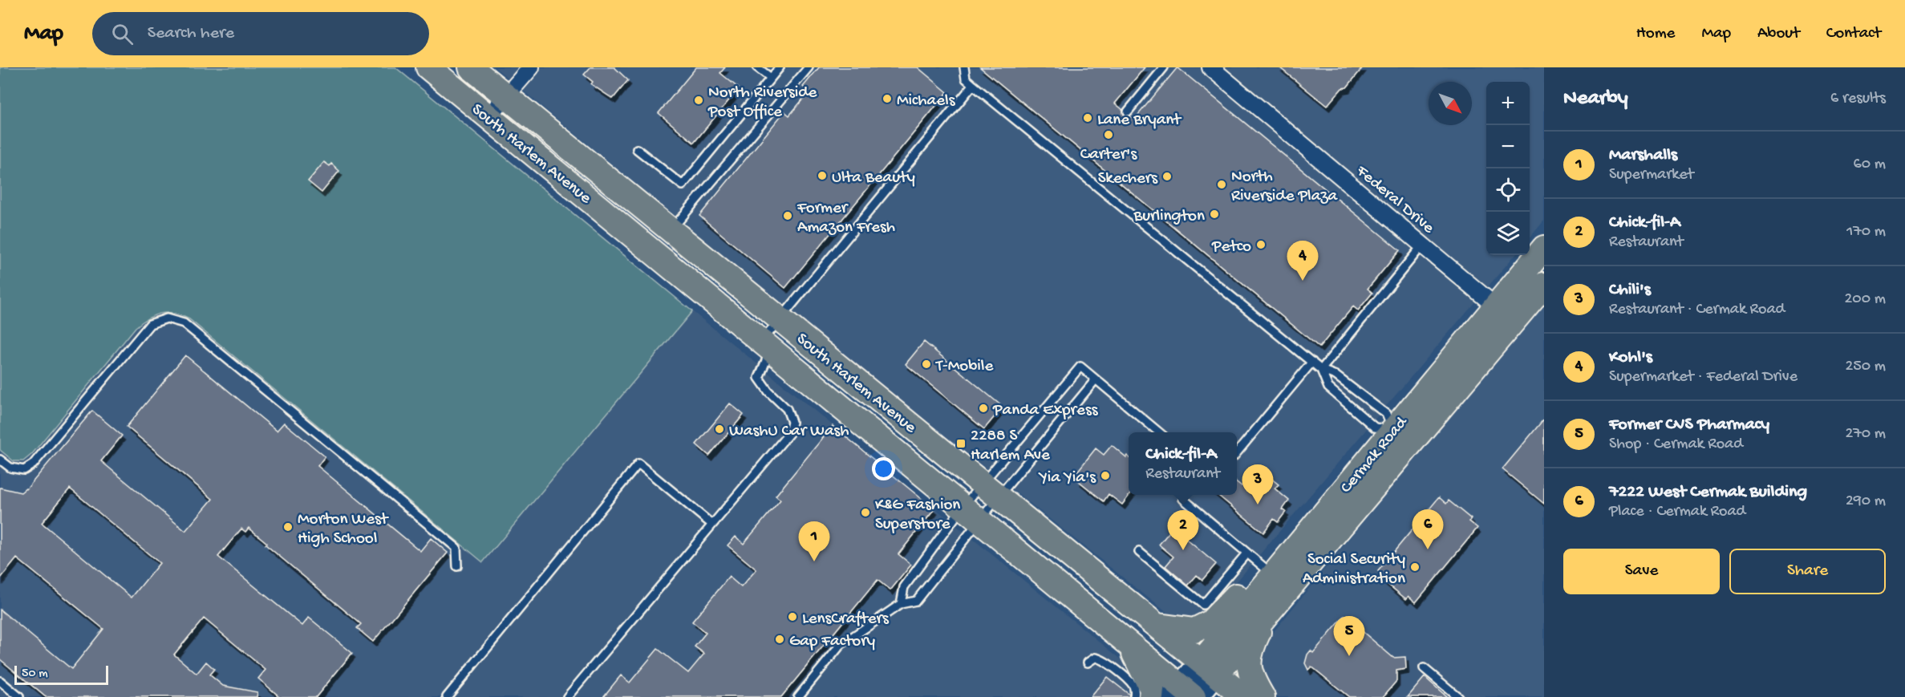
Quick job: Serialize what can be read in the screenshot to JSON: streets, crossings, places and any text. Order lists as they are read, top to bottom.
{
  "streets": {
    "main road": ["South Harlem Avenue", "Cermak Road"],
    "street": ["Federal Drive"]
  },
  "crossings": [
    ["South Harlem Avenue", "Cermak Road"],
    ["Federal Drive", "Cermak Road"]
  ],
  "places": {
    "other": [
      "Michaels",
      "North Riverside Post Office",
      "Lane Bryant",
      "Carter's",
      "Ulta Beauty",
      "Skechers",
      "North Riverside Plaza",
      "Burlington",
      "Former Amazon Fresh",
      "Petco",
      "T-Mobile",
      "Panda Express",
      "WashU Car Wash",
      "Yia Yia's",
      "K&G Fashion Superstore",
      "Morton West High School",
      "Social Security Administration",
      "LensCrafters",
      "Gap Factory"
    ],
    "transit": ["2288 S Harlem Ave"]
  },
  "scale_bar": "50 m",
  "north": "bottom right",
  "page": {
    "header": "Map",
    "search": "Search here",
    "nav": [
      "Home",
      "Map",
      "About",
      "Contact"
    ],
    "heading": ["Nearby", "6 results"],
    "map_buttons": ["+", "−"],
    "list": [
      {
        "mark": "1",
        "name": "Marshalls",
        "note": "Supermarket",
        "value": "60 m"
      },
      {
        "mark": "2",
        "name": "Chick-fil-A",
        "note": "Restaurant",
        "value": "170 m"
      },
      {
        "mark": "3",
        "name": "Chili's",
        "note": "Restaurant · Cermak Road",
        "value": "200 m"
      },
      {
        "mark": "4",
        "name": "Kohl's",
        "note": "Supermarket · Federal Drive",
        "value": "250 m"
      },
      {
        "mark": "5",
        "name": "Former CVS Pharmacy",
        "note": "Shop · Cermak Road",
        "value": "270 m"
      },
      {
        "mark": "6",
        "name": "7222 West Cermak Building",
        "note": "Place · Cermak Road",
        "value": "290 m"
      }
    ],
    "pins": [
      "4",
      "3",
      "6",
      "2",
      "1",
      "5"
    ],
    "popup": ["Chick-fil-A", "Restaurant"],
    "buttons": ["Save", "Share"],
    "scale": "50 m"
  }
}
